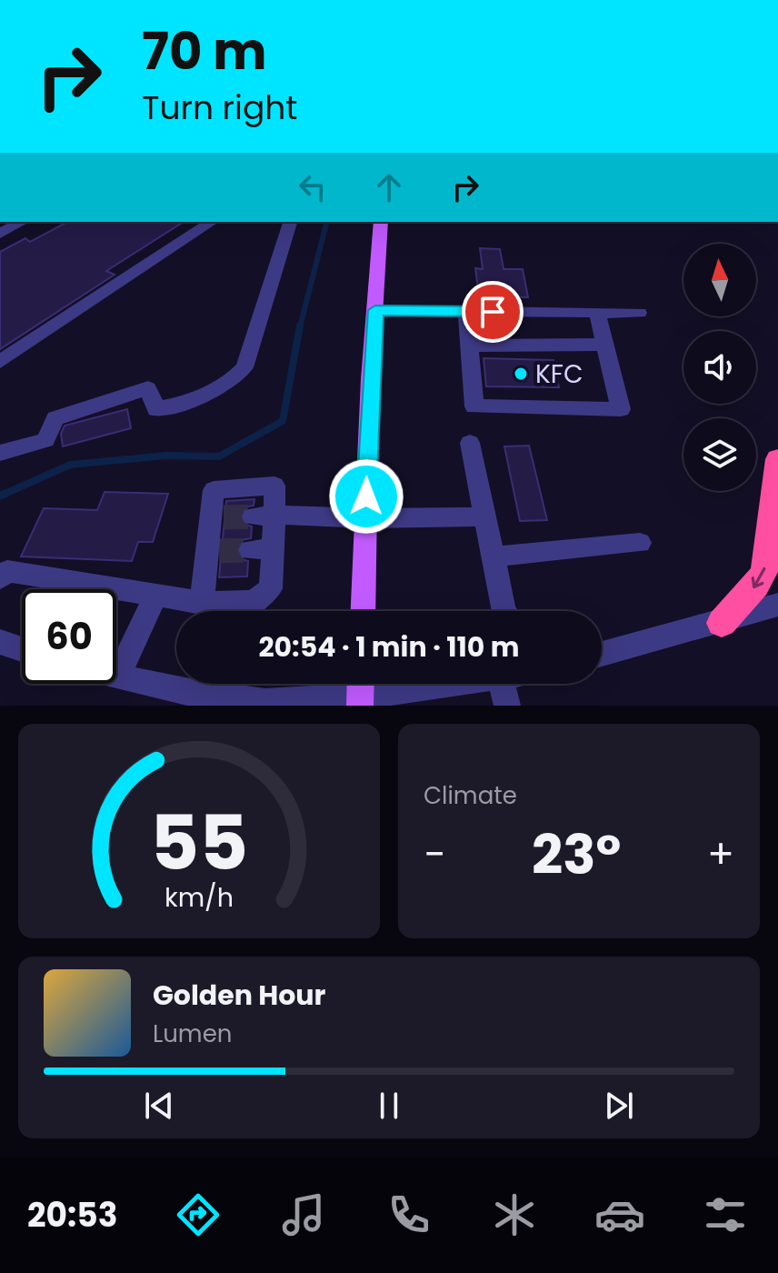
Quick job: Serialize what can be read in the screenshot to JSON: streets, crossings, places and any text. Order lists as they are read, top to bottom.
{
  "places": ["KFC"],
  "north": "top",
  "page": {
    "turn": ["70 m", "Turn right"],
    "limit": "60",
    "trip": "20:54 · 1 min · 110 m",
    "tile": "Climate",
    "heat": ["−", "23°", "+"],
    "song": ["Golden Hour", "Lumen"],
    "tabs": "20:53",
    "gauge": ["55", "km/h"]
  }
}
